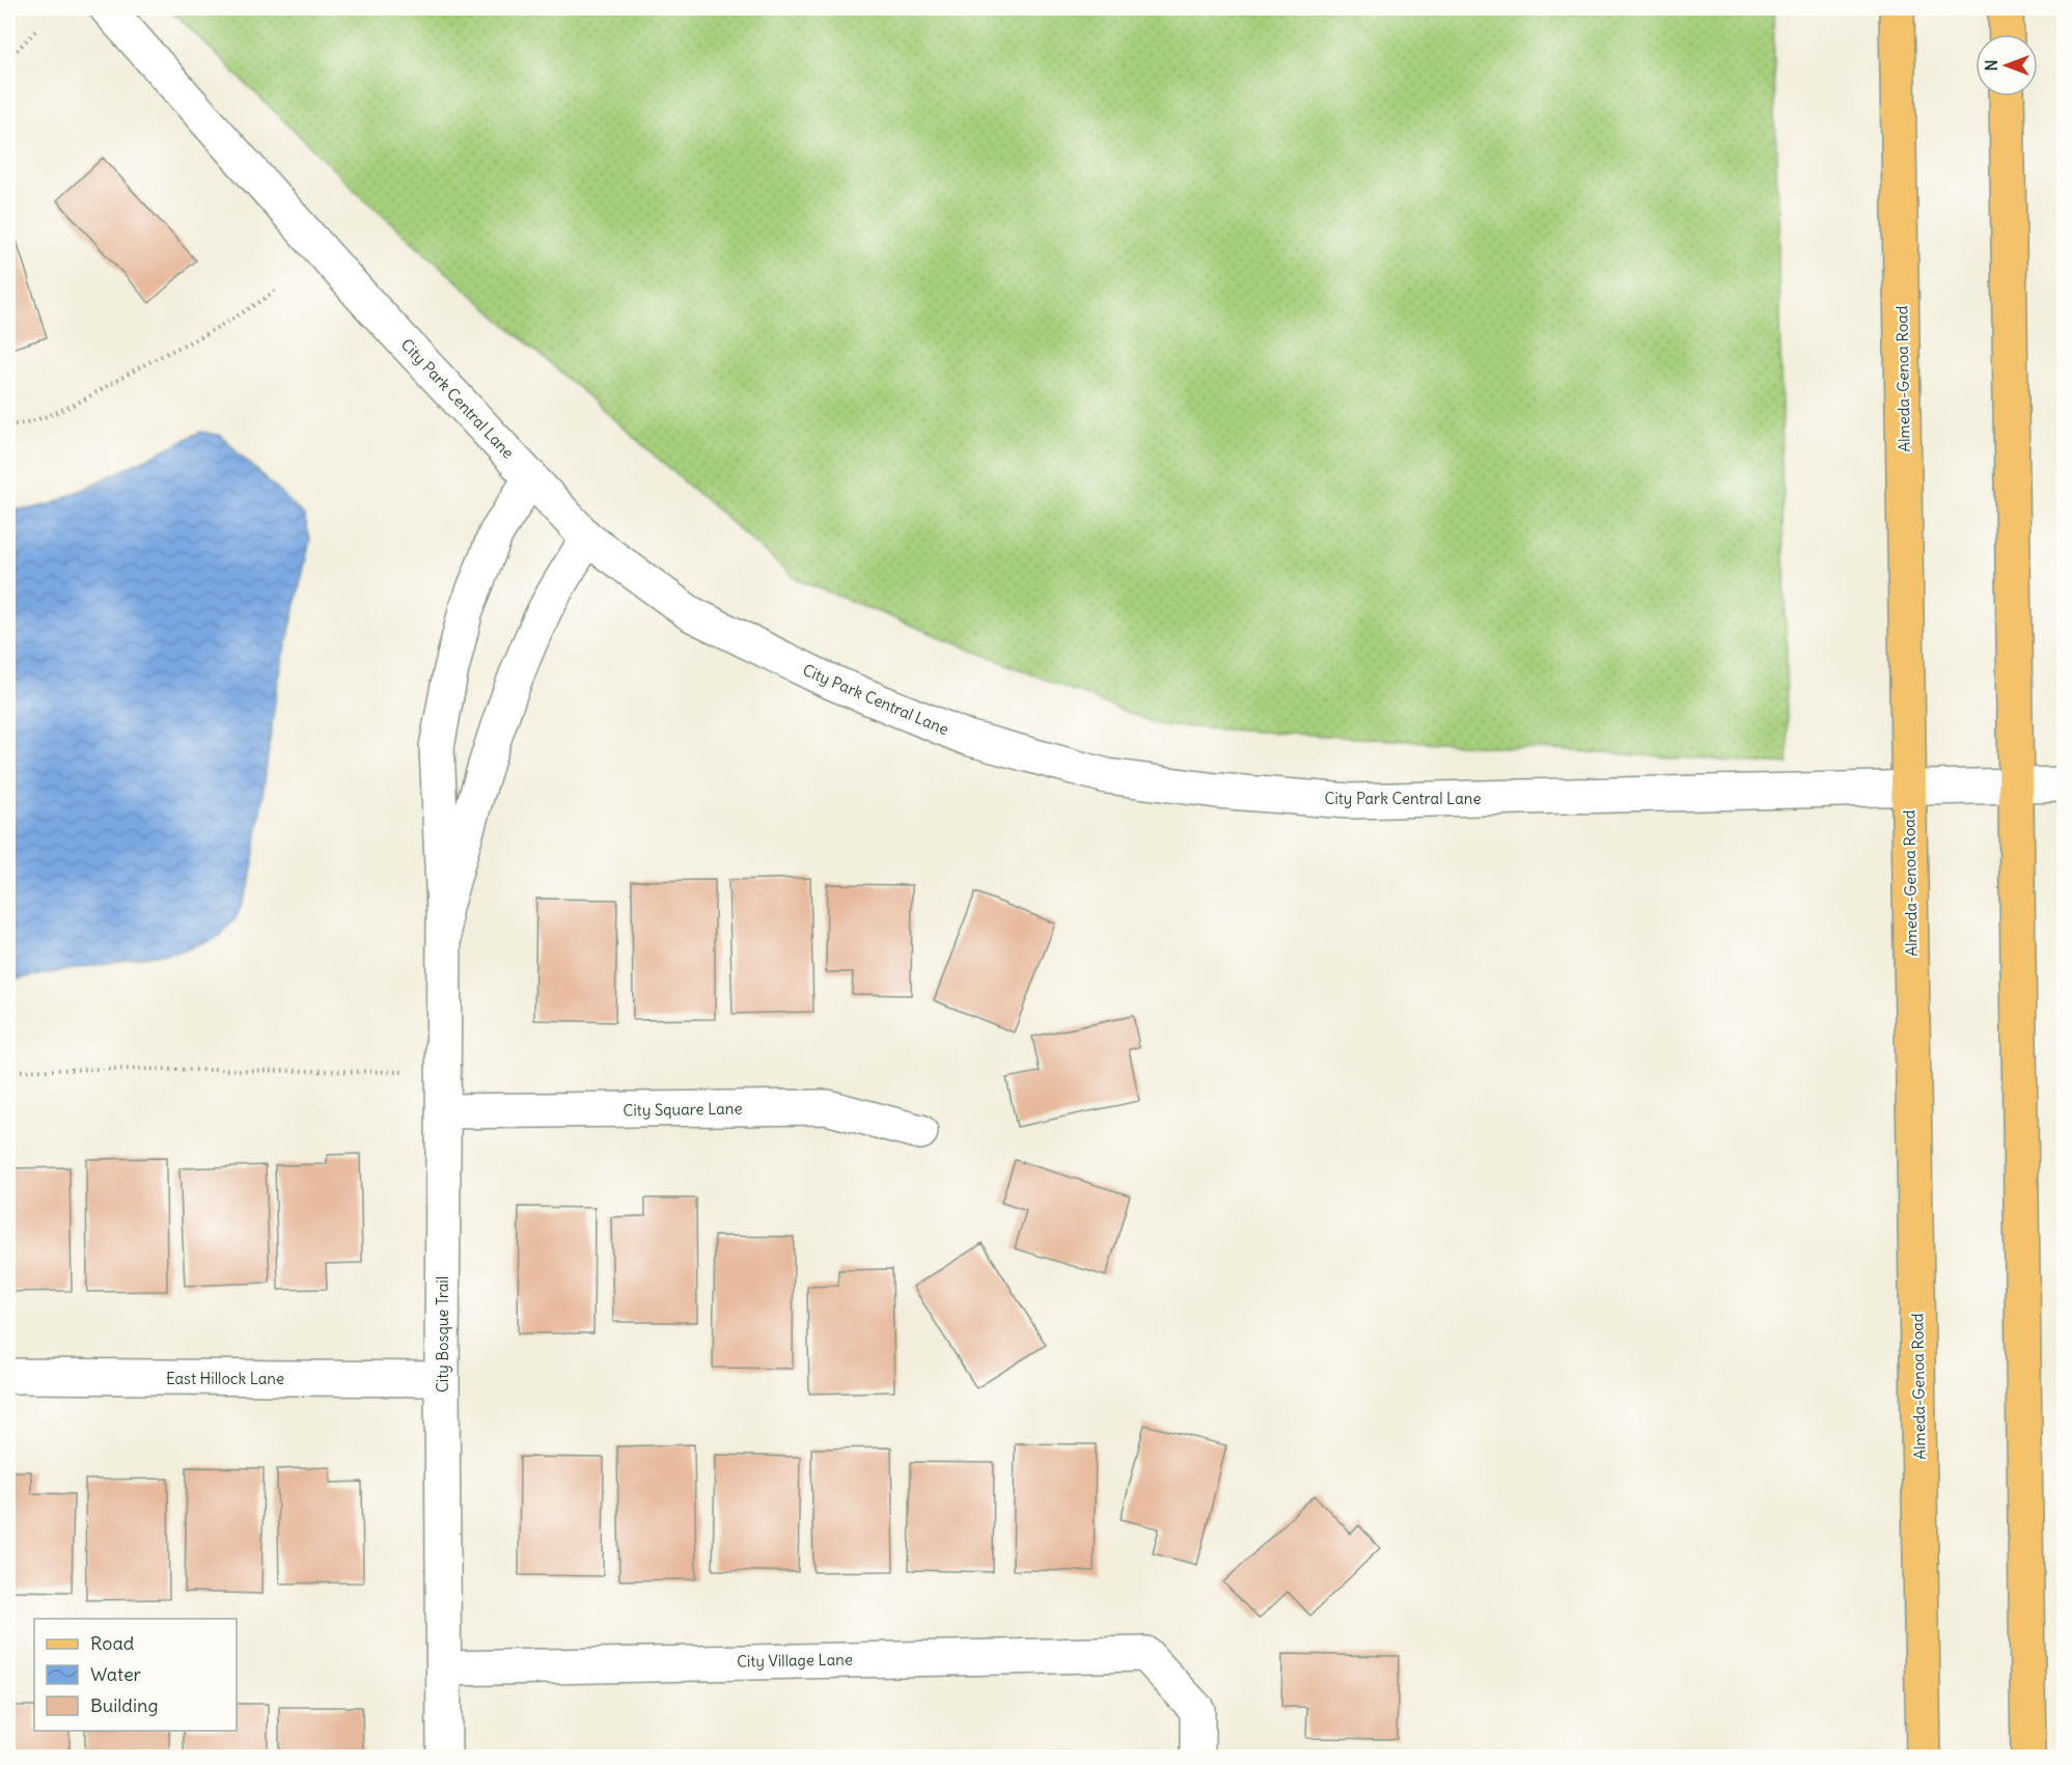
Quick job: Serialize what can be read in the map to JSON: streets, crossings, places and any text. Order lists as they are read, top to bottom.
{
  "streets": {
    "main road": ["Almeda-Genoa Road"],
    "street": [
      "City Park Central Lane",
      "City Square Lane",
      "City Bosque Trail",
      "East Hillock Lane",
      "City Village Lane"
    ]
  },
  "crossings": [
    ["Almeda-Genoa Road", "City Park Central Lane"],
    ["City Square Lane", "City Bosque Trail"],
    ["City Bosque Trail", "East Hillock Lane"],
    ["City Bosque Trail", "City Village Lane"]
  ],
  "legend": ["Road", "Water", "Building"],
  "north": "left"
}
